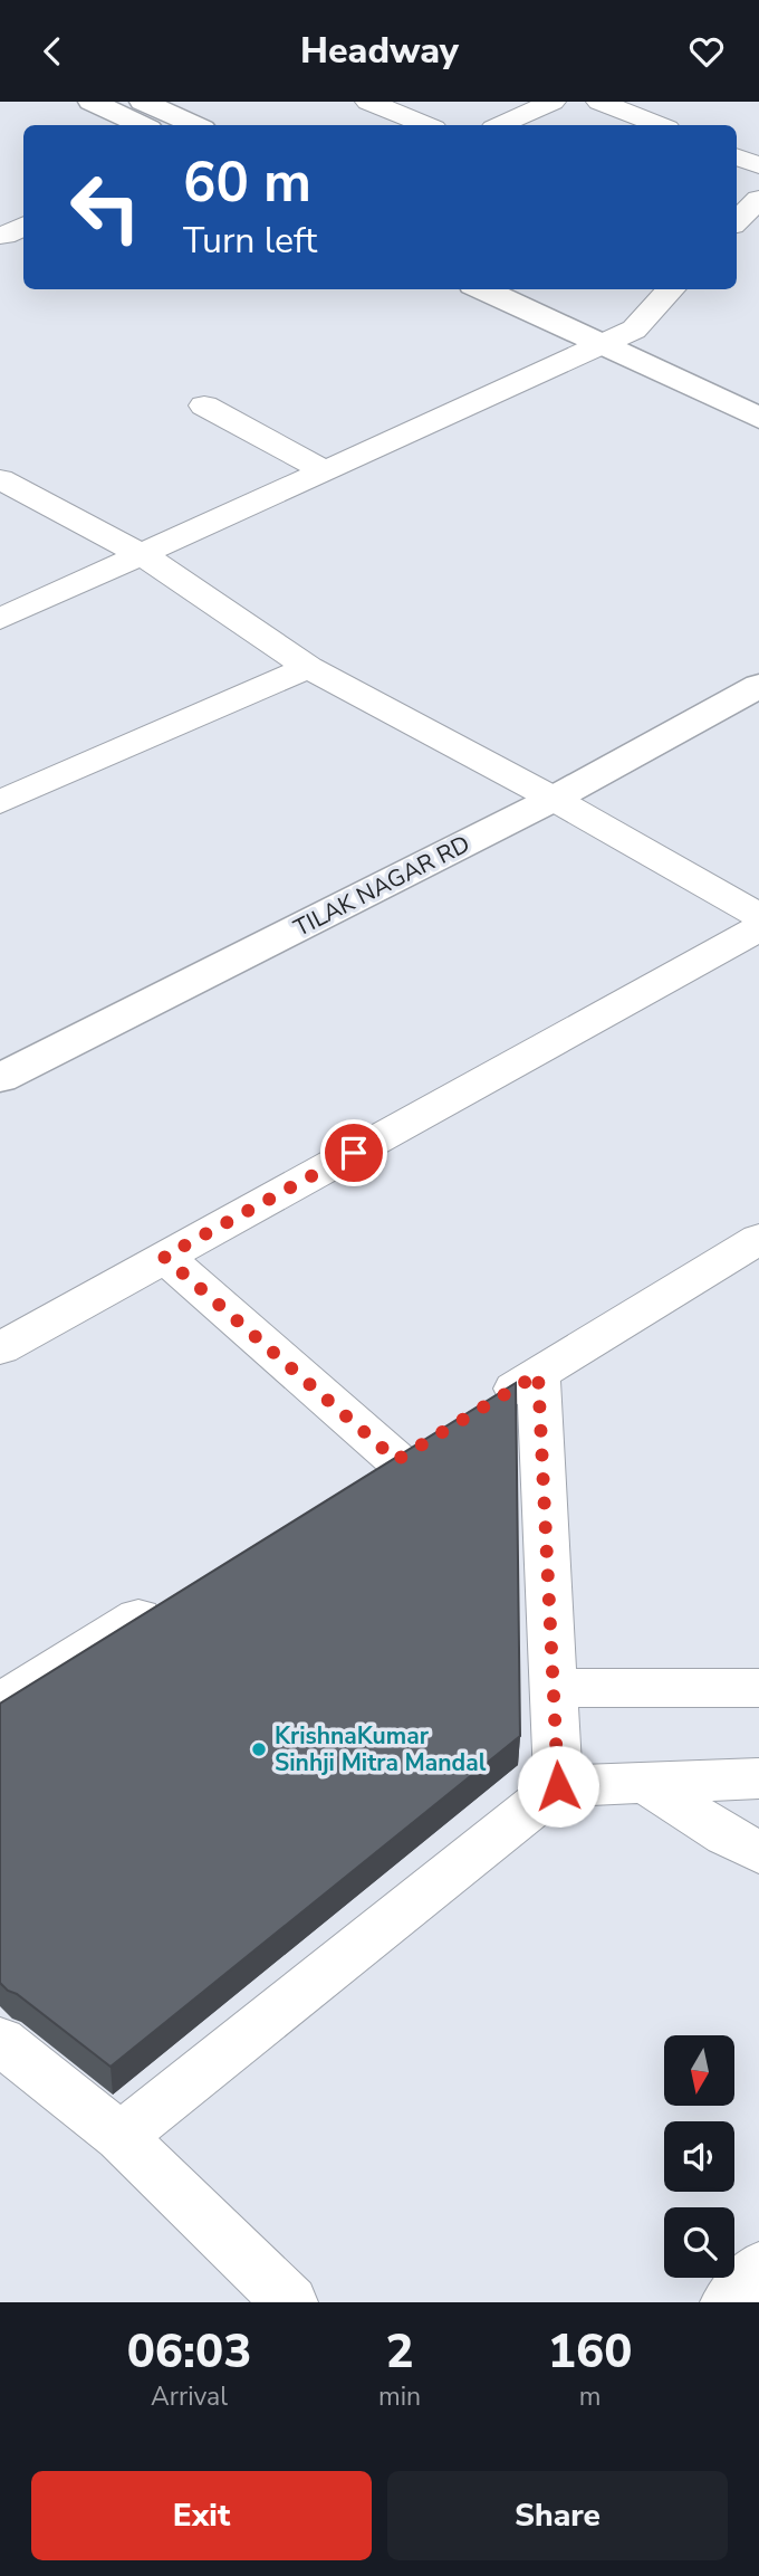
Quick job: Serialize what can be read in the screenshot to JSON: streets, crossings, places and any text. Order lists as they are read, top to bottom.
{
  "streets": {
    "main road": ["TILAK NAGAR RD"]
  },
  "places": ["KrishnaKumar Sinhji Mitra Mandal"],
  "north": "bottom",
  "page": {
    "header": "Headway",
    "turn": ["60 m", "Turn left"],
    "eta": [
      "06:03",
      "Arrival",
      "2",
      "min",
      "160",
      "m"
    ],
    "buttons": ["Exit", "Share"]
  }
}
